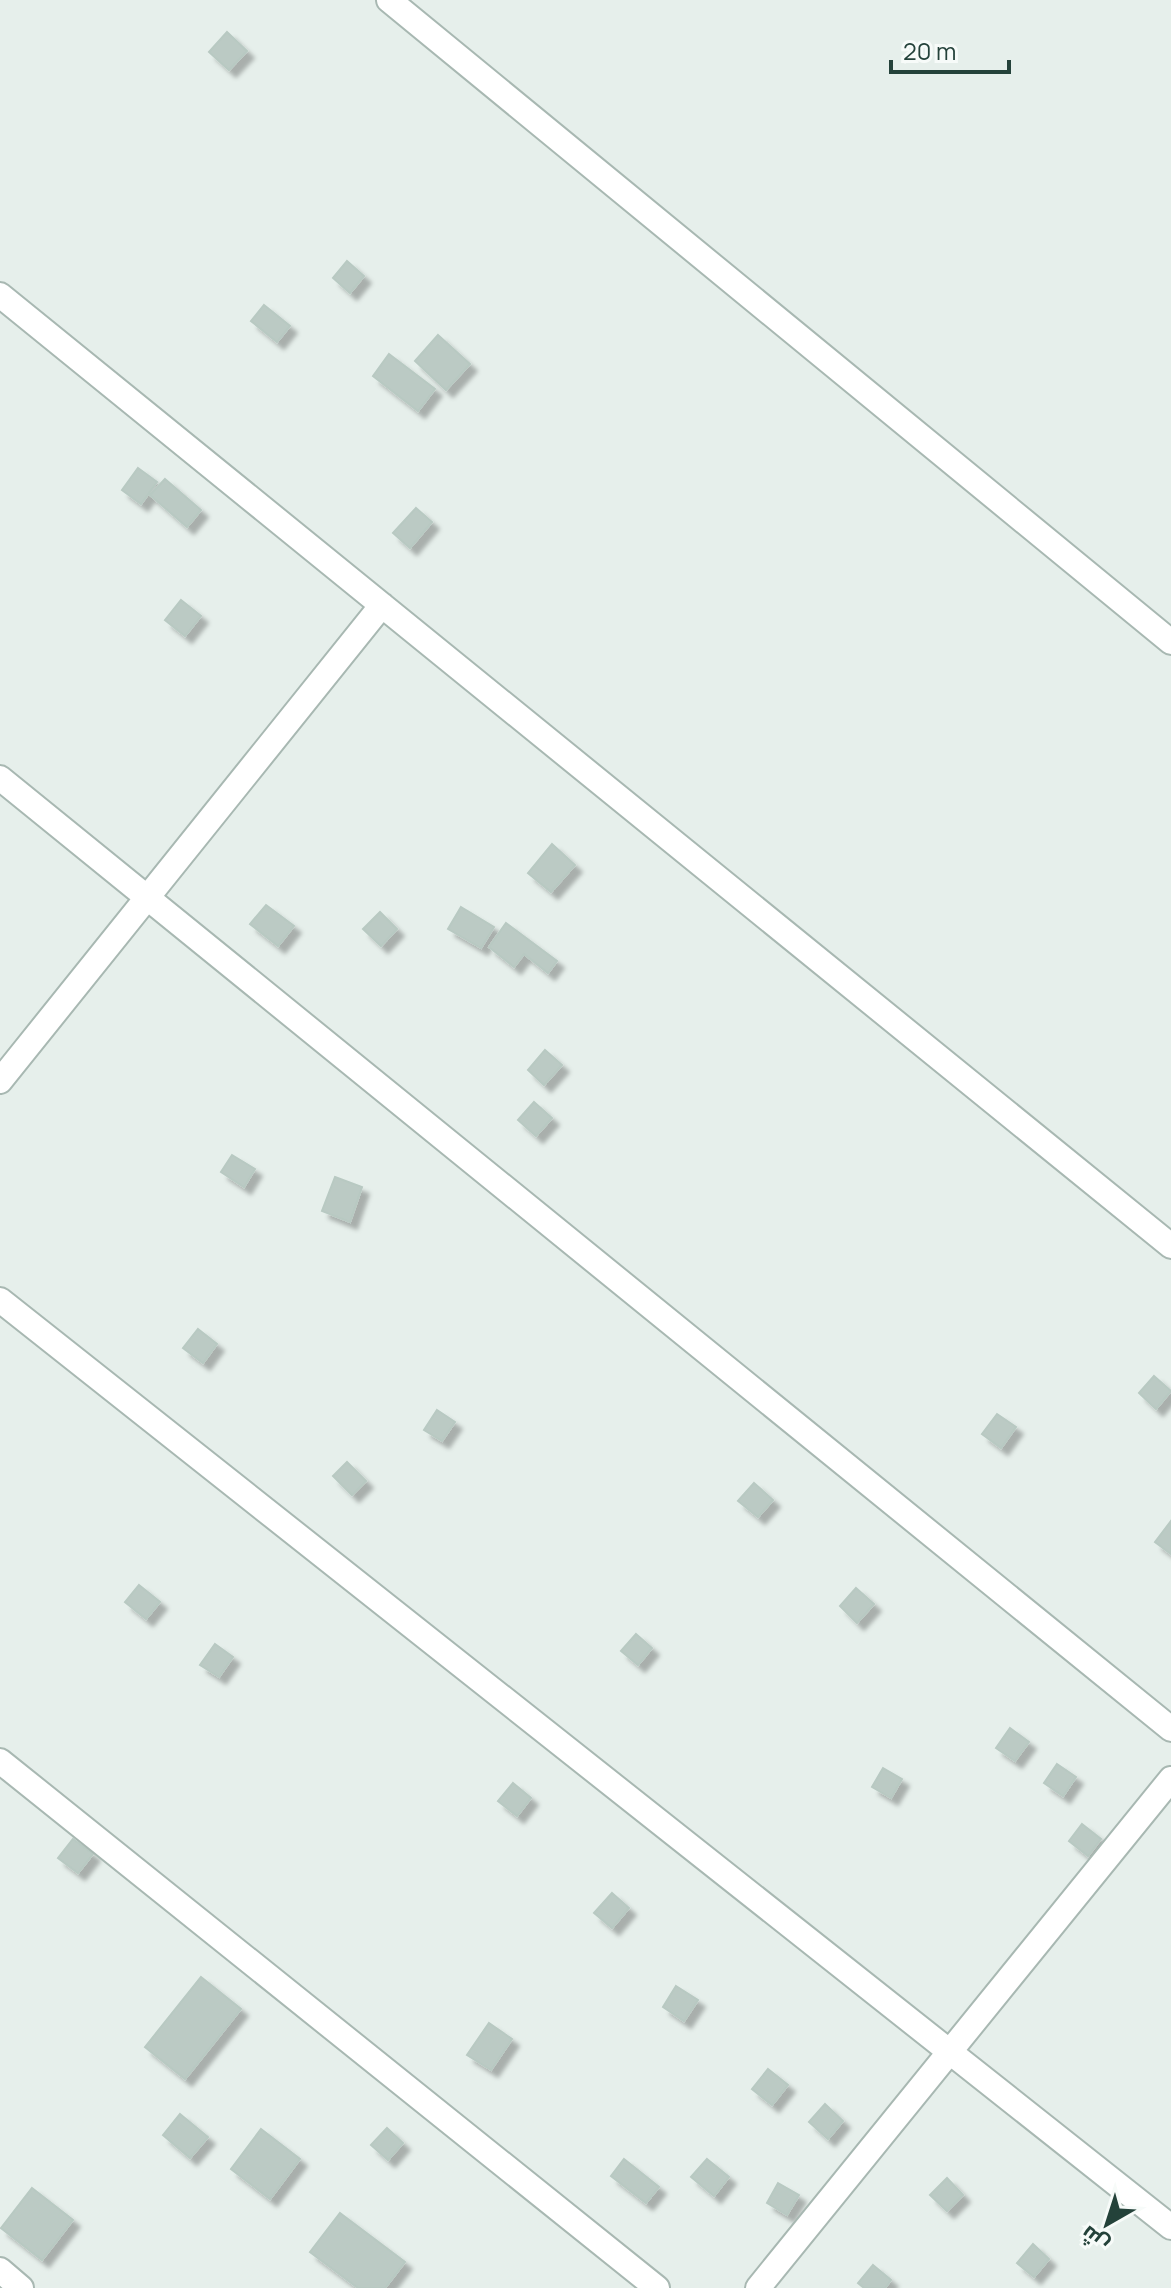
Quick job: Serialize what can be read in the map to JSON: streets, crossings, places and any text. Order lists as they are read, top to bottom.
{
  "scale_bar": "20 m",
  "north": "bottom left"
}
